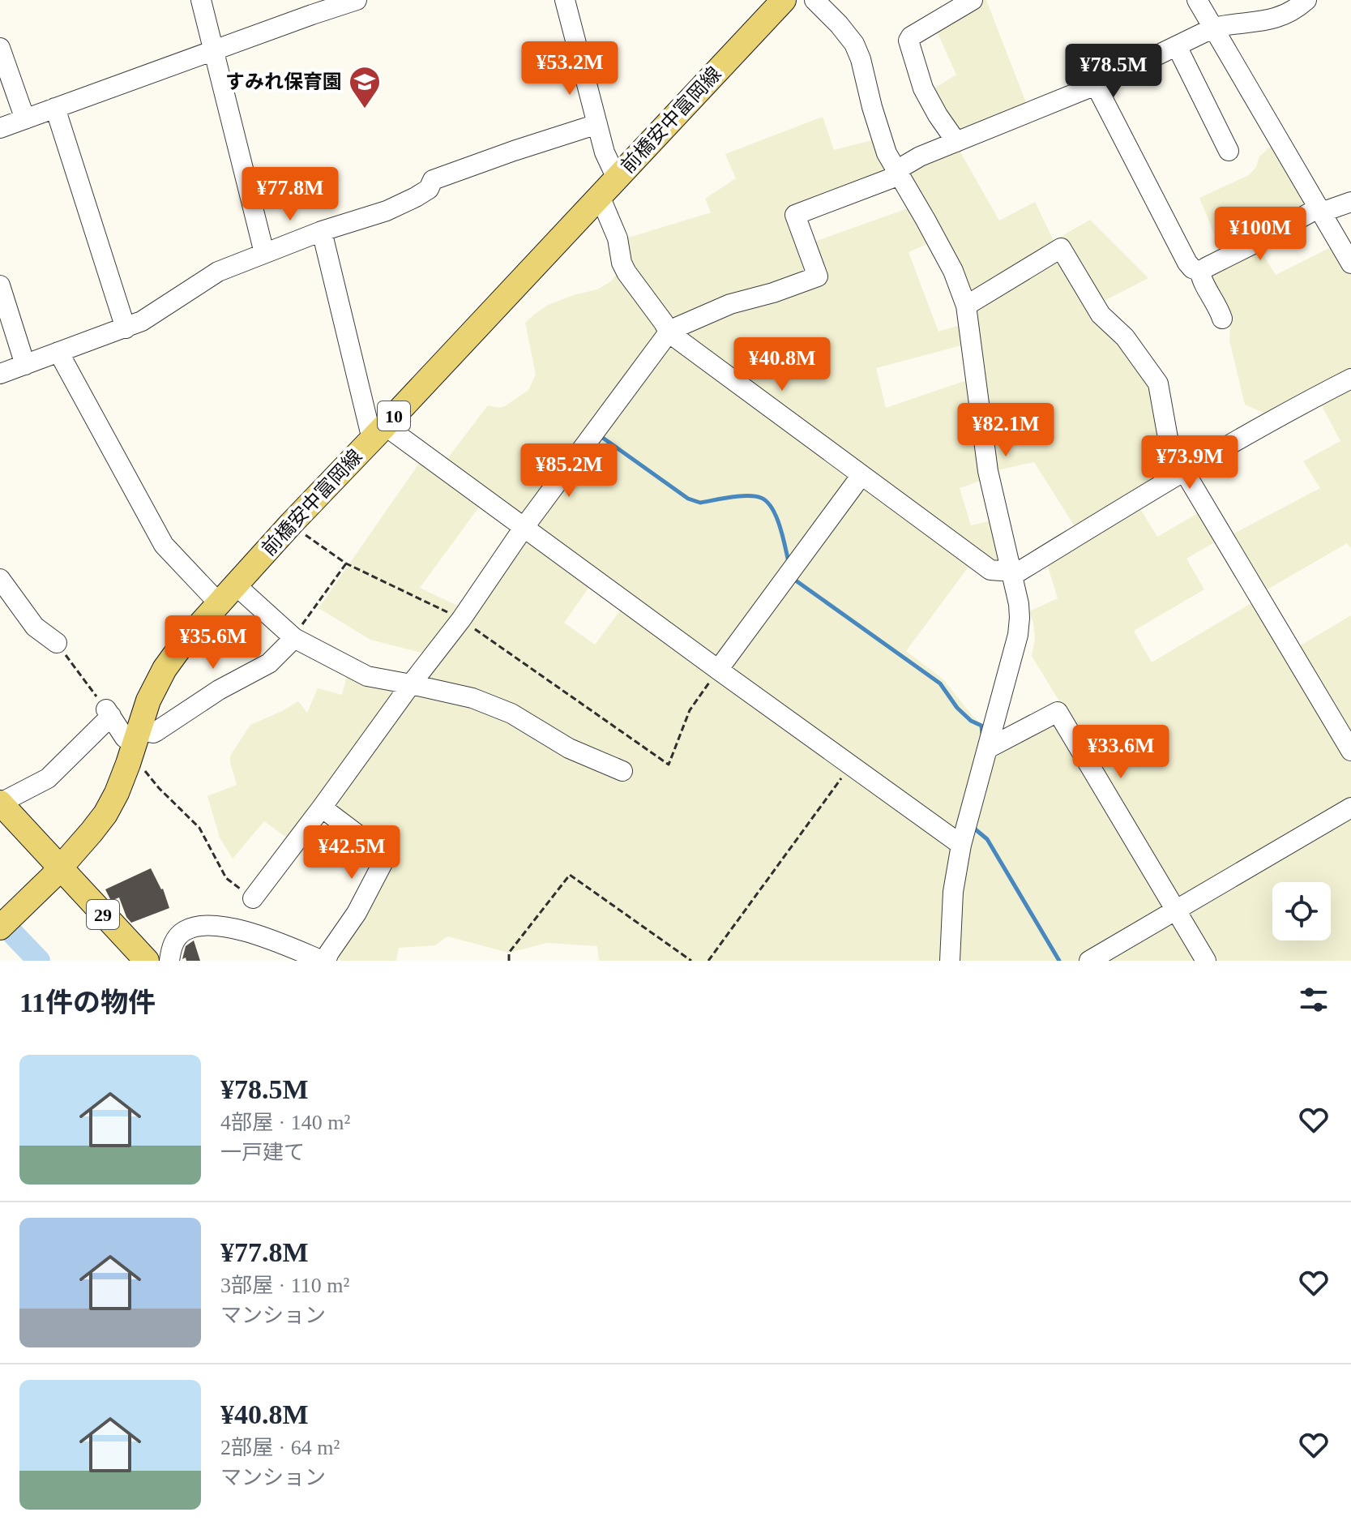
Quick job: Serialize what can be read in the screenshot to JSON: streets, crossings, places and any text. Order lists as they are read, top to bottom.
{
  "streets": {
    "main road": ["前橋安中富岡線", "10", "29"]
  },
  "crossings": [
    ["前橋安中富岡線", "29"]
  ],
  "places": {
    "school or university": ["すみれ保育園"]
  },
  "page": {
    "price": [
      "¥53.2M",
      "¥78.5M",
      "¥77.8M",
      "¥100M",
      "¥40.8M",
      "¥82.1M",
      "¥73.9M",
      "¥85.2M",
      "¥35.6M",
      "¥33.6M",
      "¥42.5M"
    ],
    "heading": "11件の物件",
    "list": [
      {
        "name": "¥78.5M",
        "note": "4部屋 · 140 m² · 一戸建て"
      },
      {
        "name": "¥77.8M",
        "note": "3部屋 · 110 m² · マンション"
      },
      {
        "name": "¥40.8M",
        "note": "2部屋 · 64 m² · マンション"
      }
    ]
  }
}
